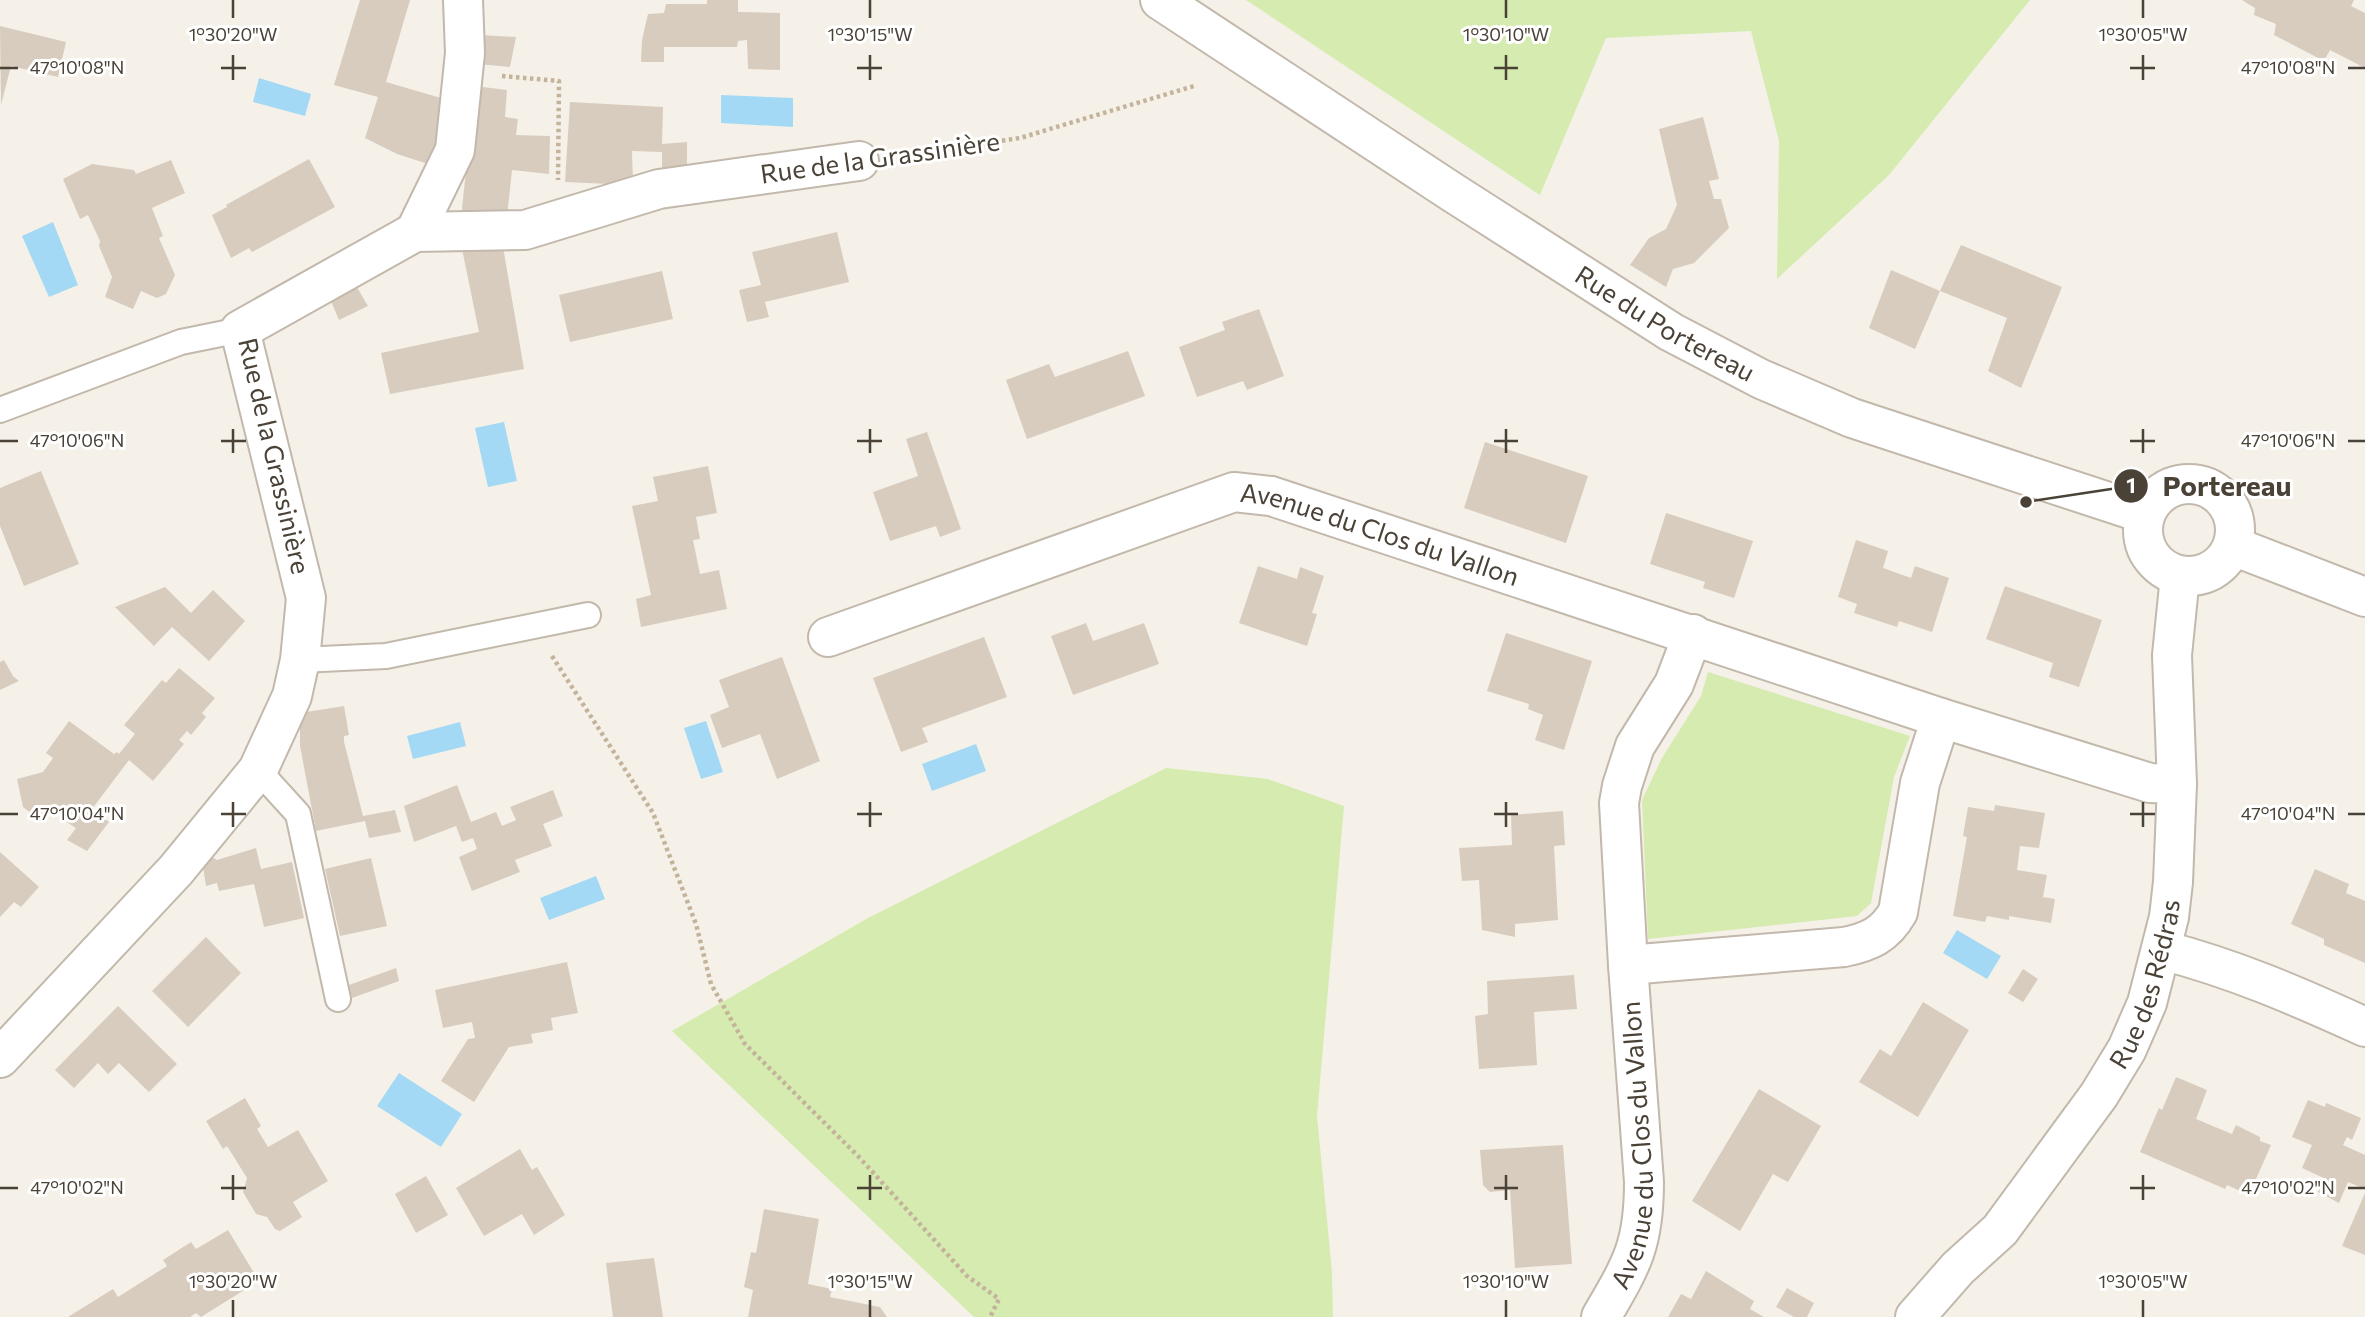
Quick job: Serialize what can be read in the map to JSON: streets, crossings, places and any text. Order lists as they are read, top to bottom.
{
  "streets": {
    "street": [
      "Rue de la Grassinière",
      "Rue du Portereau",
      "Avenue du Clos du Vallon",
      "Rue des Rédras"
    ]
  },
  "crossings": [
    ["Rue du Portereau", "Rue des Rédras"],
    ["Avenue du Clos du Vallon", "Rue des Rédras"]
  ],
  "places": ["Portereau"],
  "coordinates": [
    "1°30'20\"W",
    "1°30'15\"W",
    "1°30'10\"W",
    "1°30'05\"W",
    "47°10'08\"N",
    "47°10'06\"N",
    "47°10'04\"N",
    "47°10'02\"N"
  ]
}
